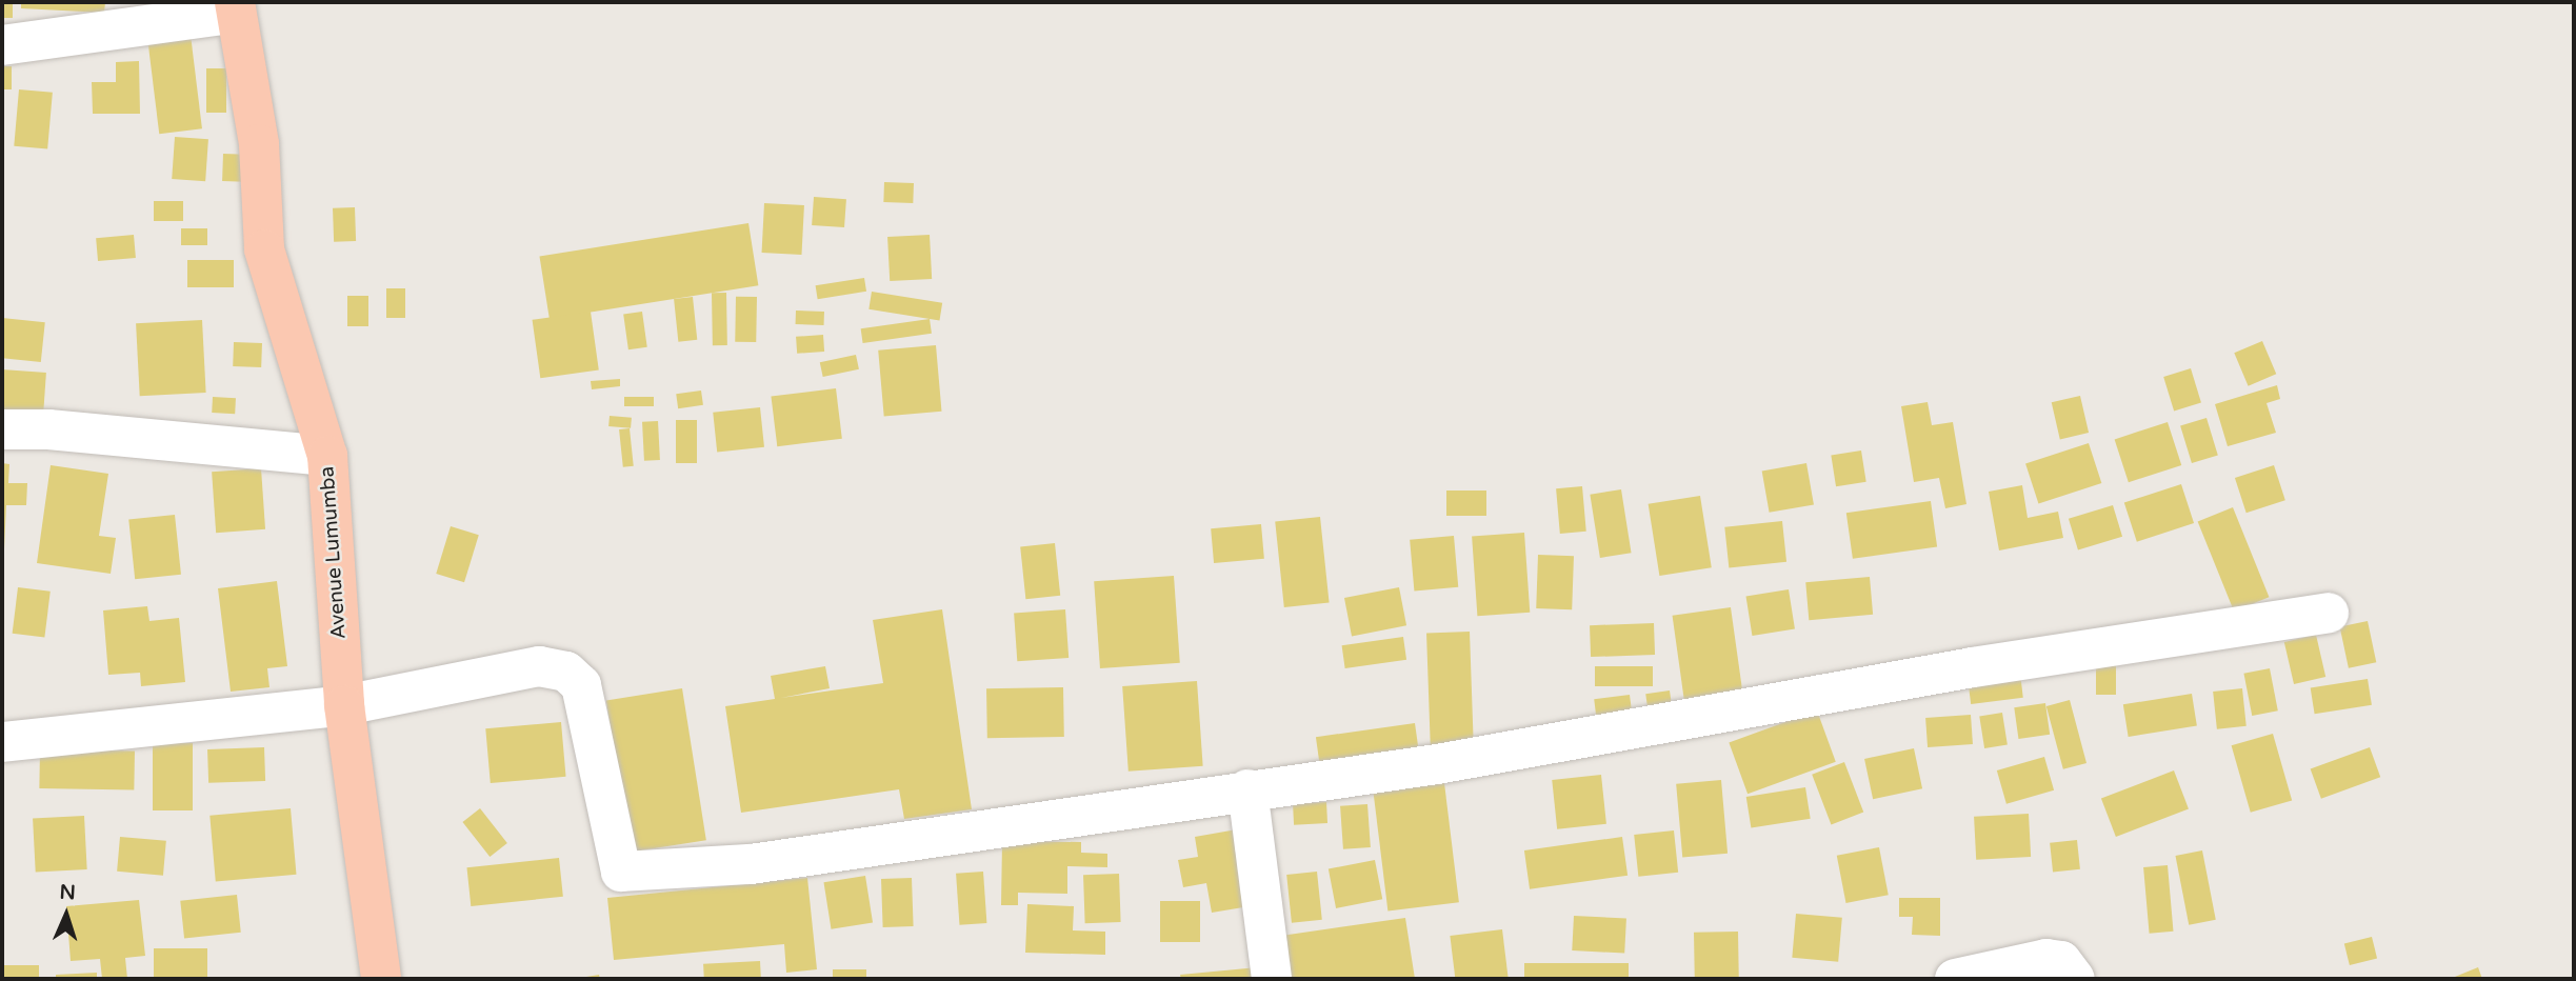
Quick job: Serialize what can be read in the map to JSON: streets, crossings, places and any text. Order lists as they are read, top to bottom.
{
  "streets": {
    "main road": ["Avenue Lumumba"]
  },
  "north": "top"
}
